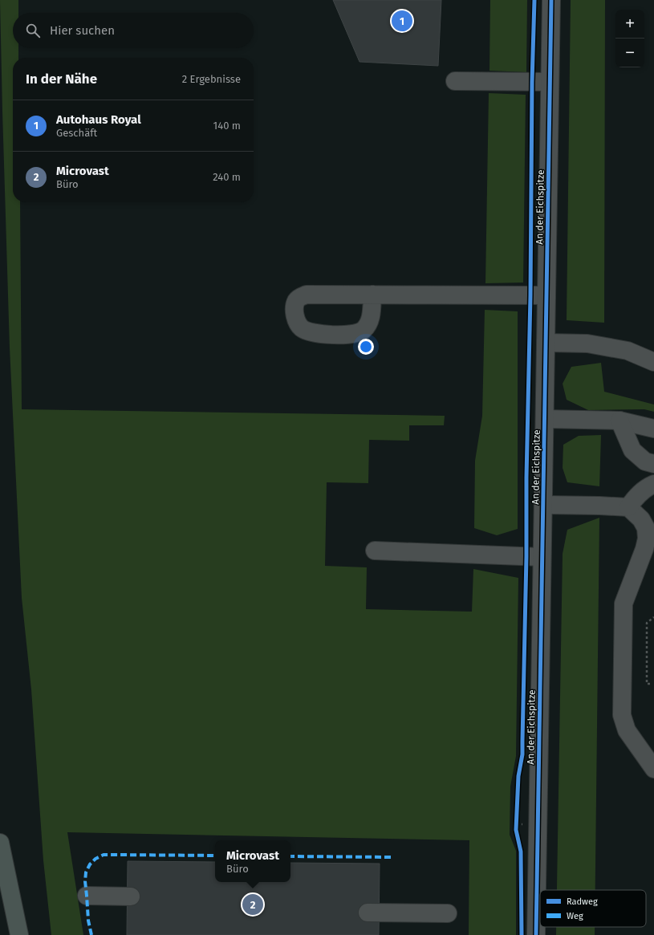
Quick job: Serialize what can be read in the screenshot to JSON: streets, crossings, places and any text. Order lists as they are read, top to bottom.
{
  "streets": {
    "street": ["An der Eichspitze"]
  },
  "legend": ["Radweg", "Weg"],
  "page": {
    "pins": ["1", "2"],
    "map_buttons": ["+", "−"],
    "search": "Hier suchen",
    "heading": ["In der Nähe", "2 Ergebnisse"],
    "list": [
      {
        "mark": "1",
        "name": "Autohaus Royal",
        "note": "Geschäft",
        "value": "140 m"
      },
      {
        "mark": "2",
        "name": "Microvast",
        "note": "Büro",
        "value": "240 m"
      }
    ],
    "popup": ["Microvast", "Büro"]
  }
}
